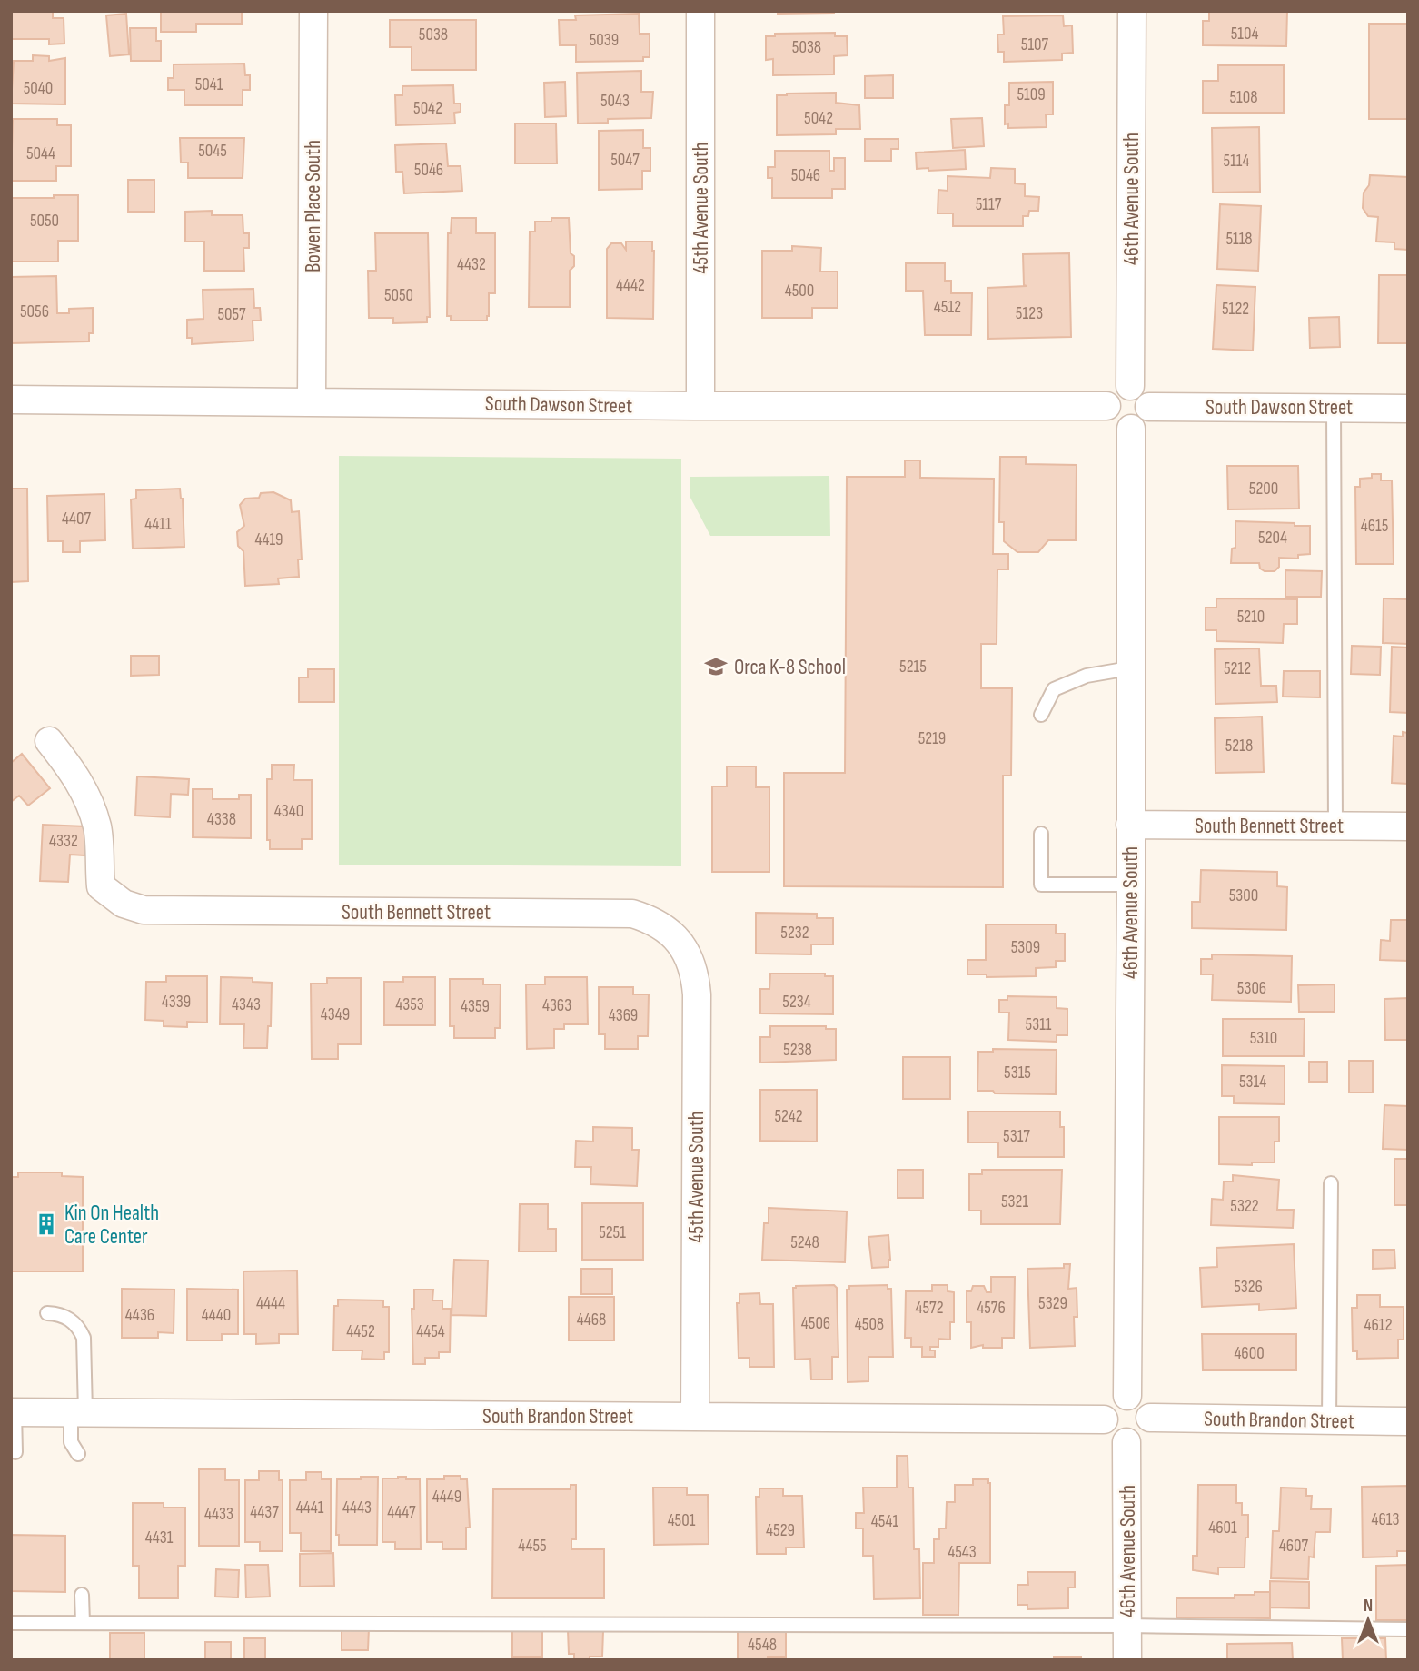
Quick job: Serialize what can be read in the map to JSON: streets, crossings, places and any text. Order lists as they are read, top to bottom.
{
  "streets": {
    "street": [
      "46th Avenue South",
      "Bowen Place South",
      "45th Avenue South",
      "South Dawson Street",
      "South Bennett Street",
      "South Brandon Street"
    ]
  },
  "crossings": [
    ["46th Avenue South", "South Dawson Street"],
    ["46th Avenue South", "South Bennett Street"],
    ["46th Avenue South", "South Brandon Street"],
    ["Bowen Place South", "South Dawson Street"],
    ["45th Avenue South", "South Dawson Street"],
    ["45th Avenue South", "South Bennett Street"],
    ["45th Avenue South", "South Brandon Street"]
  ],
  "places": {
    "school or university": ["Orca K-8 School"],
    "building": ["Kin On Health Care Center"]
  },
  "house_numbers": [
    "5104",
    "5038",
    "5039",
    "5107",
    "5038",
    "5041",
    "5040",
    "5109",
    "5108",
    "5043",
    "5042",
    "5042",
    "5045",
    "5044",
    "5047",
    "5114",
    "5046",
    "5046",
    "5117",
    "5050",
    "5118",
    "4432",
    "4442",
    "4500",
    "5050",
    "4512",
    "5122",
    "5056",
    "5123",
    "5057",
    "5200",
    "4407",
    "4411",
    "4615",
    "5204",
    "4419",
    "5210",
    "5215",
    "5212",
    "5219",
    "5218",
    "4340",
    "4338",
    "4332",
    "5300",
    "5232",
    "5309",
    "5306",
    "4339",
    "5234",
    "4343",
    "4353",
    "4363",
    "4359",
    "4349",
    "4369",
    "5311",
    "5310",
    "5238",
    "5315",
    "5314",
    "5242",
    "5317",
    "5321",
    "5322",
    "5251",
    "5248",
    "5326",
    "4444",
    "5329",
    "4572",
    "4576",
    "4436",
    "4440",
    "4468",
    "4506",
    "4508",
    "4612",
    "4452",
    "4454",
    "4600",
    "4449",
    "4441",
    "4443",
    "4437",
    "4447",
    "4433",
    "4613",
    "4501",
    "4541",
    "4601",
    "4529",
    "4431",
    "4455",
    "4607",
    "4543",
    "4548"
  ],
  "north": "top"
}
